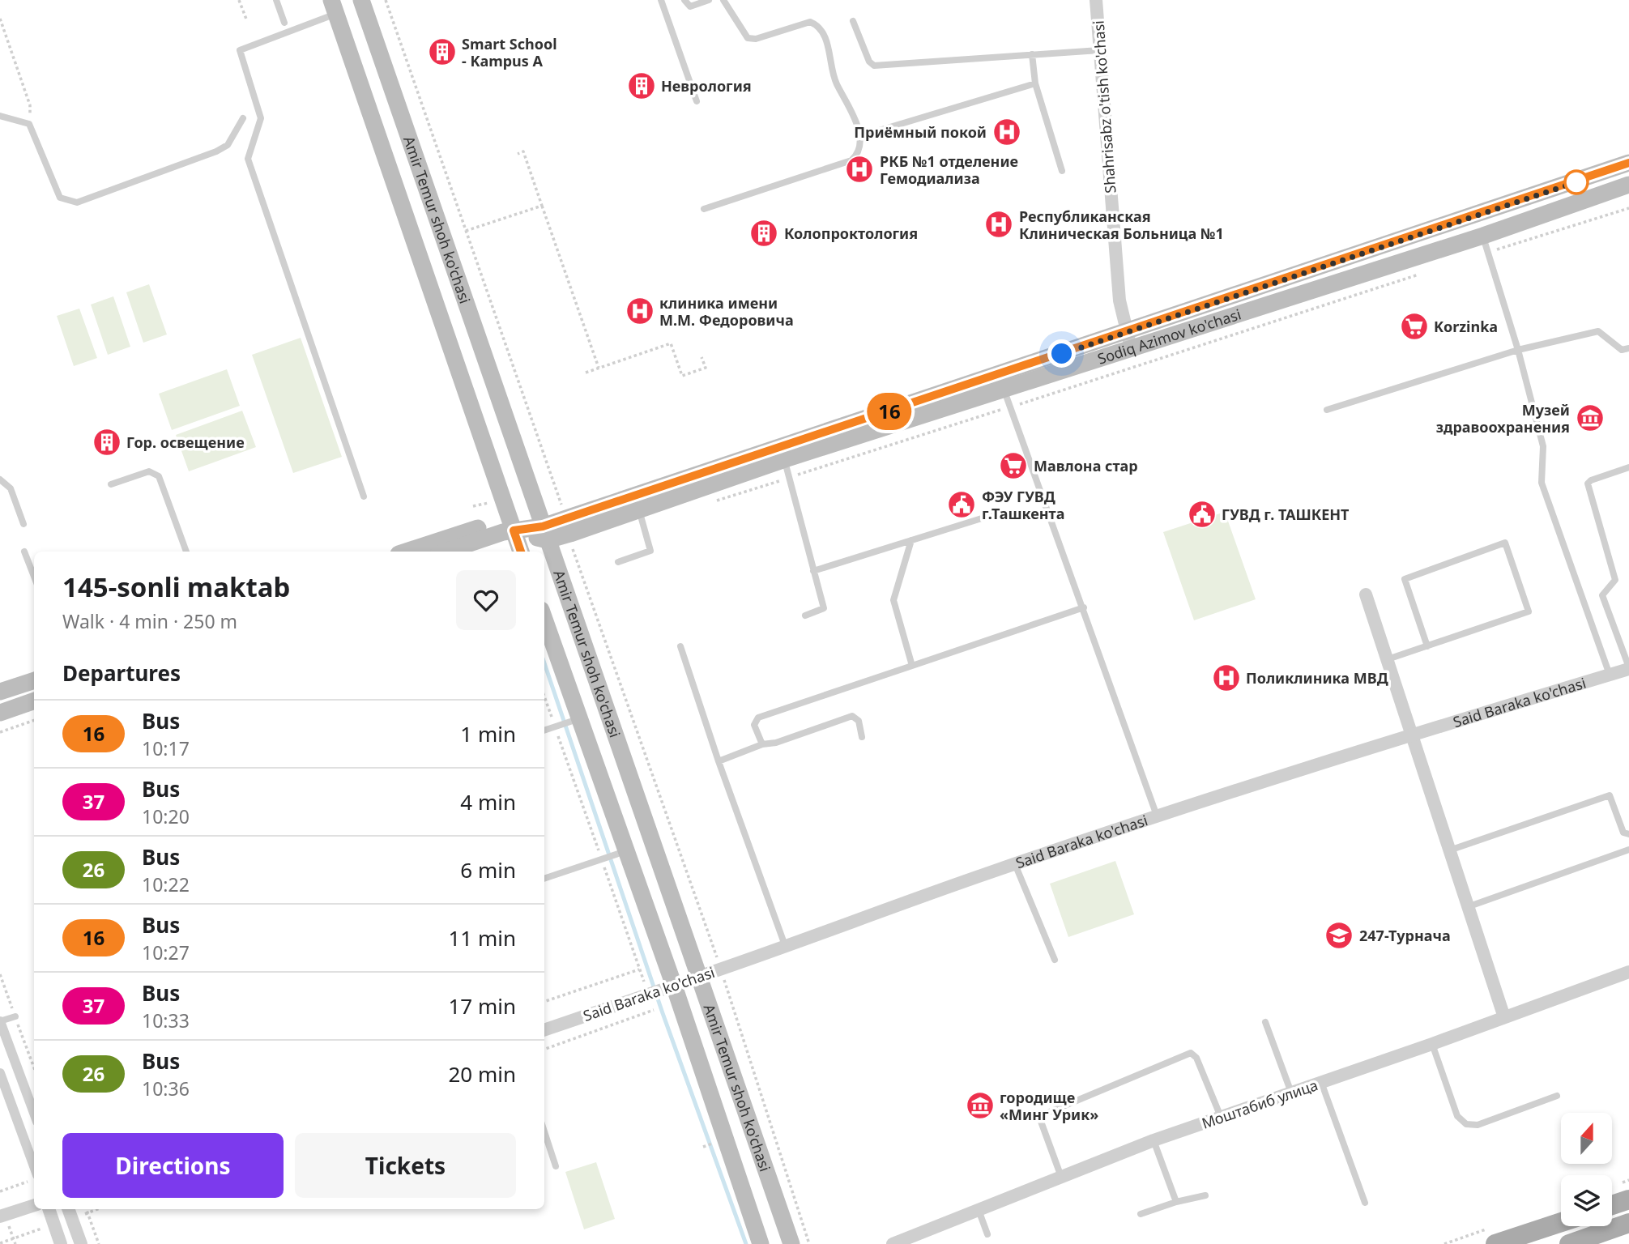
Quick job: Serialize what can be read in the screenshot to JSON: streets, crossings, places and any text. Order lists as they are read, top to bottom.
{
  "streets": {
    "main road": ["Amir Temur shoh ko'chasi", "Sodiq Azimov ko'chasi", "Said Baraka ko'chasi"],
    "street": ["Shahrisabz o'tish ko'chasi", "Моштабиб улица"]
  },
  "crossings": [
    ["Shahrisabz o'tish ko'chasi", "Sodiq Azimov ko'chasi"],
    ["Amir Temur shoh ko'chasi", "Sodiq Azimov ko'chasi"],
    ["Amir Temur shoh ko'chasi", "Said Baraka ko'chasi"]
  ],
  "places": {
    "building": [
      "Smart School - Kampus A",
      "Неврология",
      "Колопроктология",
      "Гор. освещение"
    ],
    "hospital": [
      "Приёмный покой",
      "РКБ №1 отделение Гемодиализа",
      "Республиканская Клиническая Больница №1",
      "клиника имени М.М. Федоровича",
      "Поликлиника МВД"
    ],
    "supermarket": ["Korzinka", "Мавлона стар"],
    "museum": ["Музей здравоохранения", "городище «Минг Урик»"],
    "public building": ["ФЭУ ГУВД г.Ташкента", "ГУВД г. ТАШКЕНТ"],
    "school or university": ["247-Турнача"]
  },
  "lines": ["bus line 16"],
  "north": "top",
  "page": {
    "on_map": "16",
    "heading": [
      ["145-sonli maktab", "Walk · 4 min · 250 m"],
      "Departures"
    ],
    "list": [
      {
        "mark": "16",
        "name": "Bus",
        "note": "10:17",
        "value": "1 min"
      },
      {
        "mark": "37",
        "name": "Bus",
        "note": "10:20",
        "value": "4 min"
      },
      {
        "mark": "26",
        "name": "Bus",
        "note": "10:22",
        "value": "6 min"
      },
      {
        "mark": "16",
        "name": "Bus",
        "note": "10:27",
        "value": "11 min"
      },
      {
        "mark": "37",
        "name": "Bus",
        "note": "10:33",
        "value": "17 min"
      },
      {
        "mark": "26",
        "name": "Bus",
        "note": "10:36",
        "value": "20 min"
      }
    ],
    "buttons": ["Directions", "Tickets"]
  }
}
